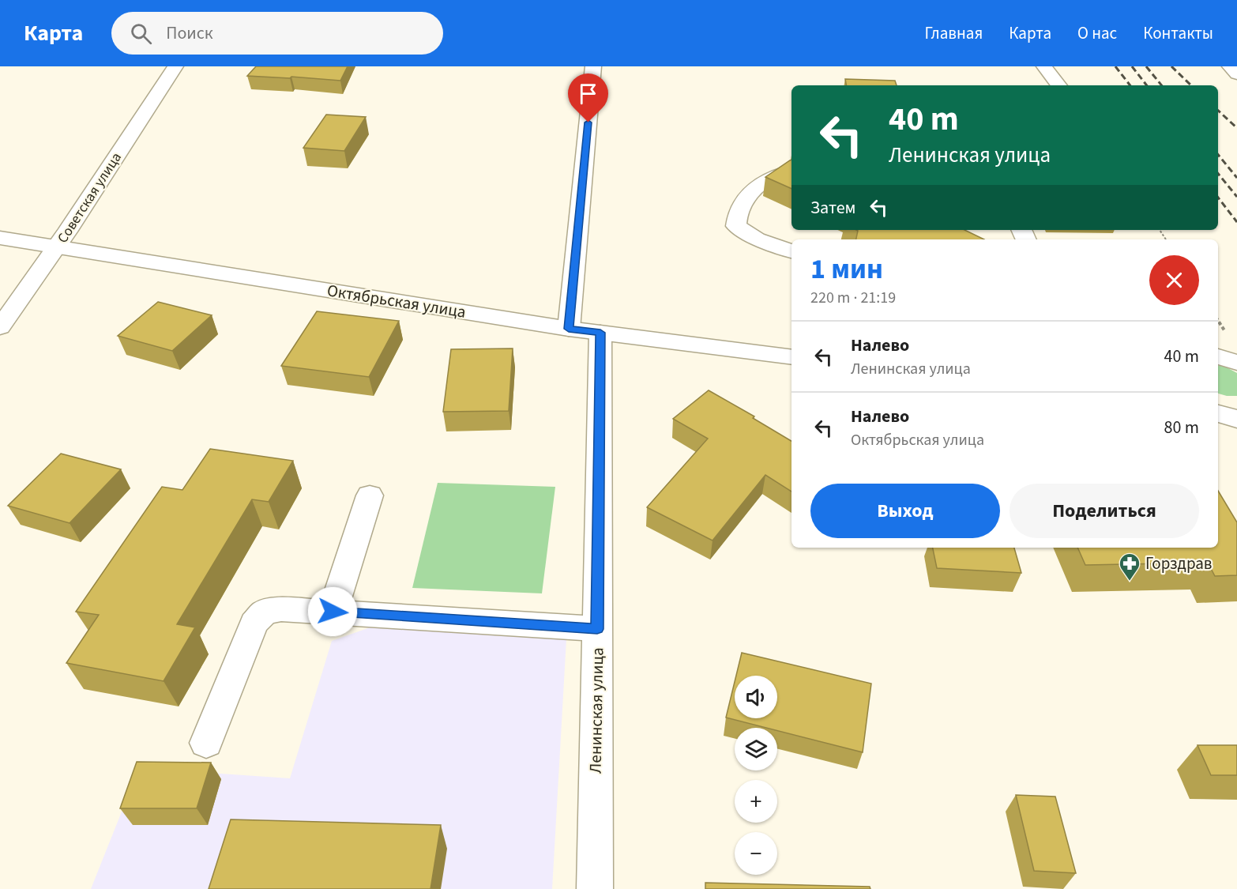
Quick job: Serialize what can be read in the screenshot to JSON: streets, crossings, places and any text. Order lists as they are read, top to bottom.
{
  "streets": {
    "street": ["Советская улица", "Октябрьская улица", "Ленинская улица"]
  },
  "crossings": [
    ["Советская улица", "Октябрьская улица"],
    ["Октябрьская улица", "Ленинская улица"]
  ],
  "places": {
    "pharmacy": ["Горздрав"]
  },
  "page": {
    "header": "Карта",
    "search": "Поиск",
    "nav": [
      "Главная",
      "Карта",
      "О нас",
      "Контакты"
    ],
    "turn": ["40 m", "Ленинская улица"],
    "then": "Затем",
    "heading": ["1 мин", "220 m · 21:19"],
    "list": [
      {
        "name": "Налево",
        "note": "Ленинская улица",
        "value": "40 m"
      },
      {
        "name": "Налево",
        "note": "Октябрьская улица",
        "value": "80 m"
      }
    ],
    "buttons": ["Выход", "Поделиться"],
    "map_buttons": ["+", "−"]
  }
}
